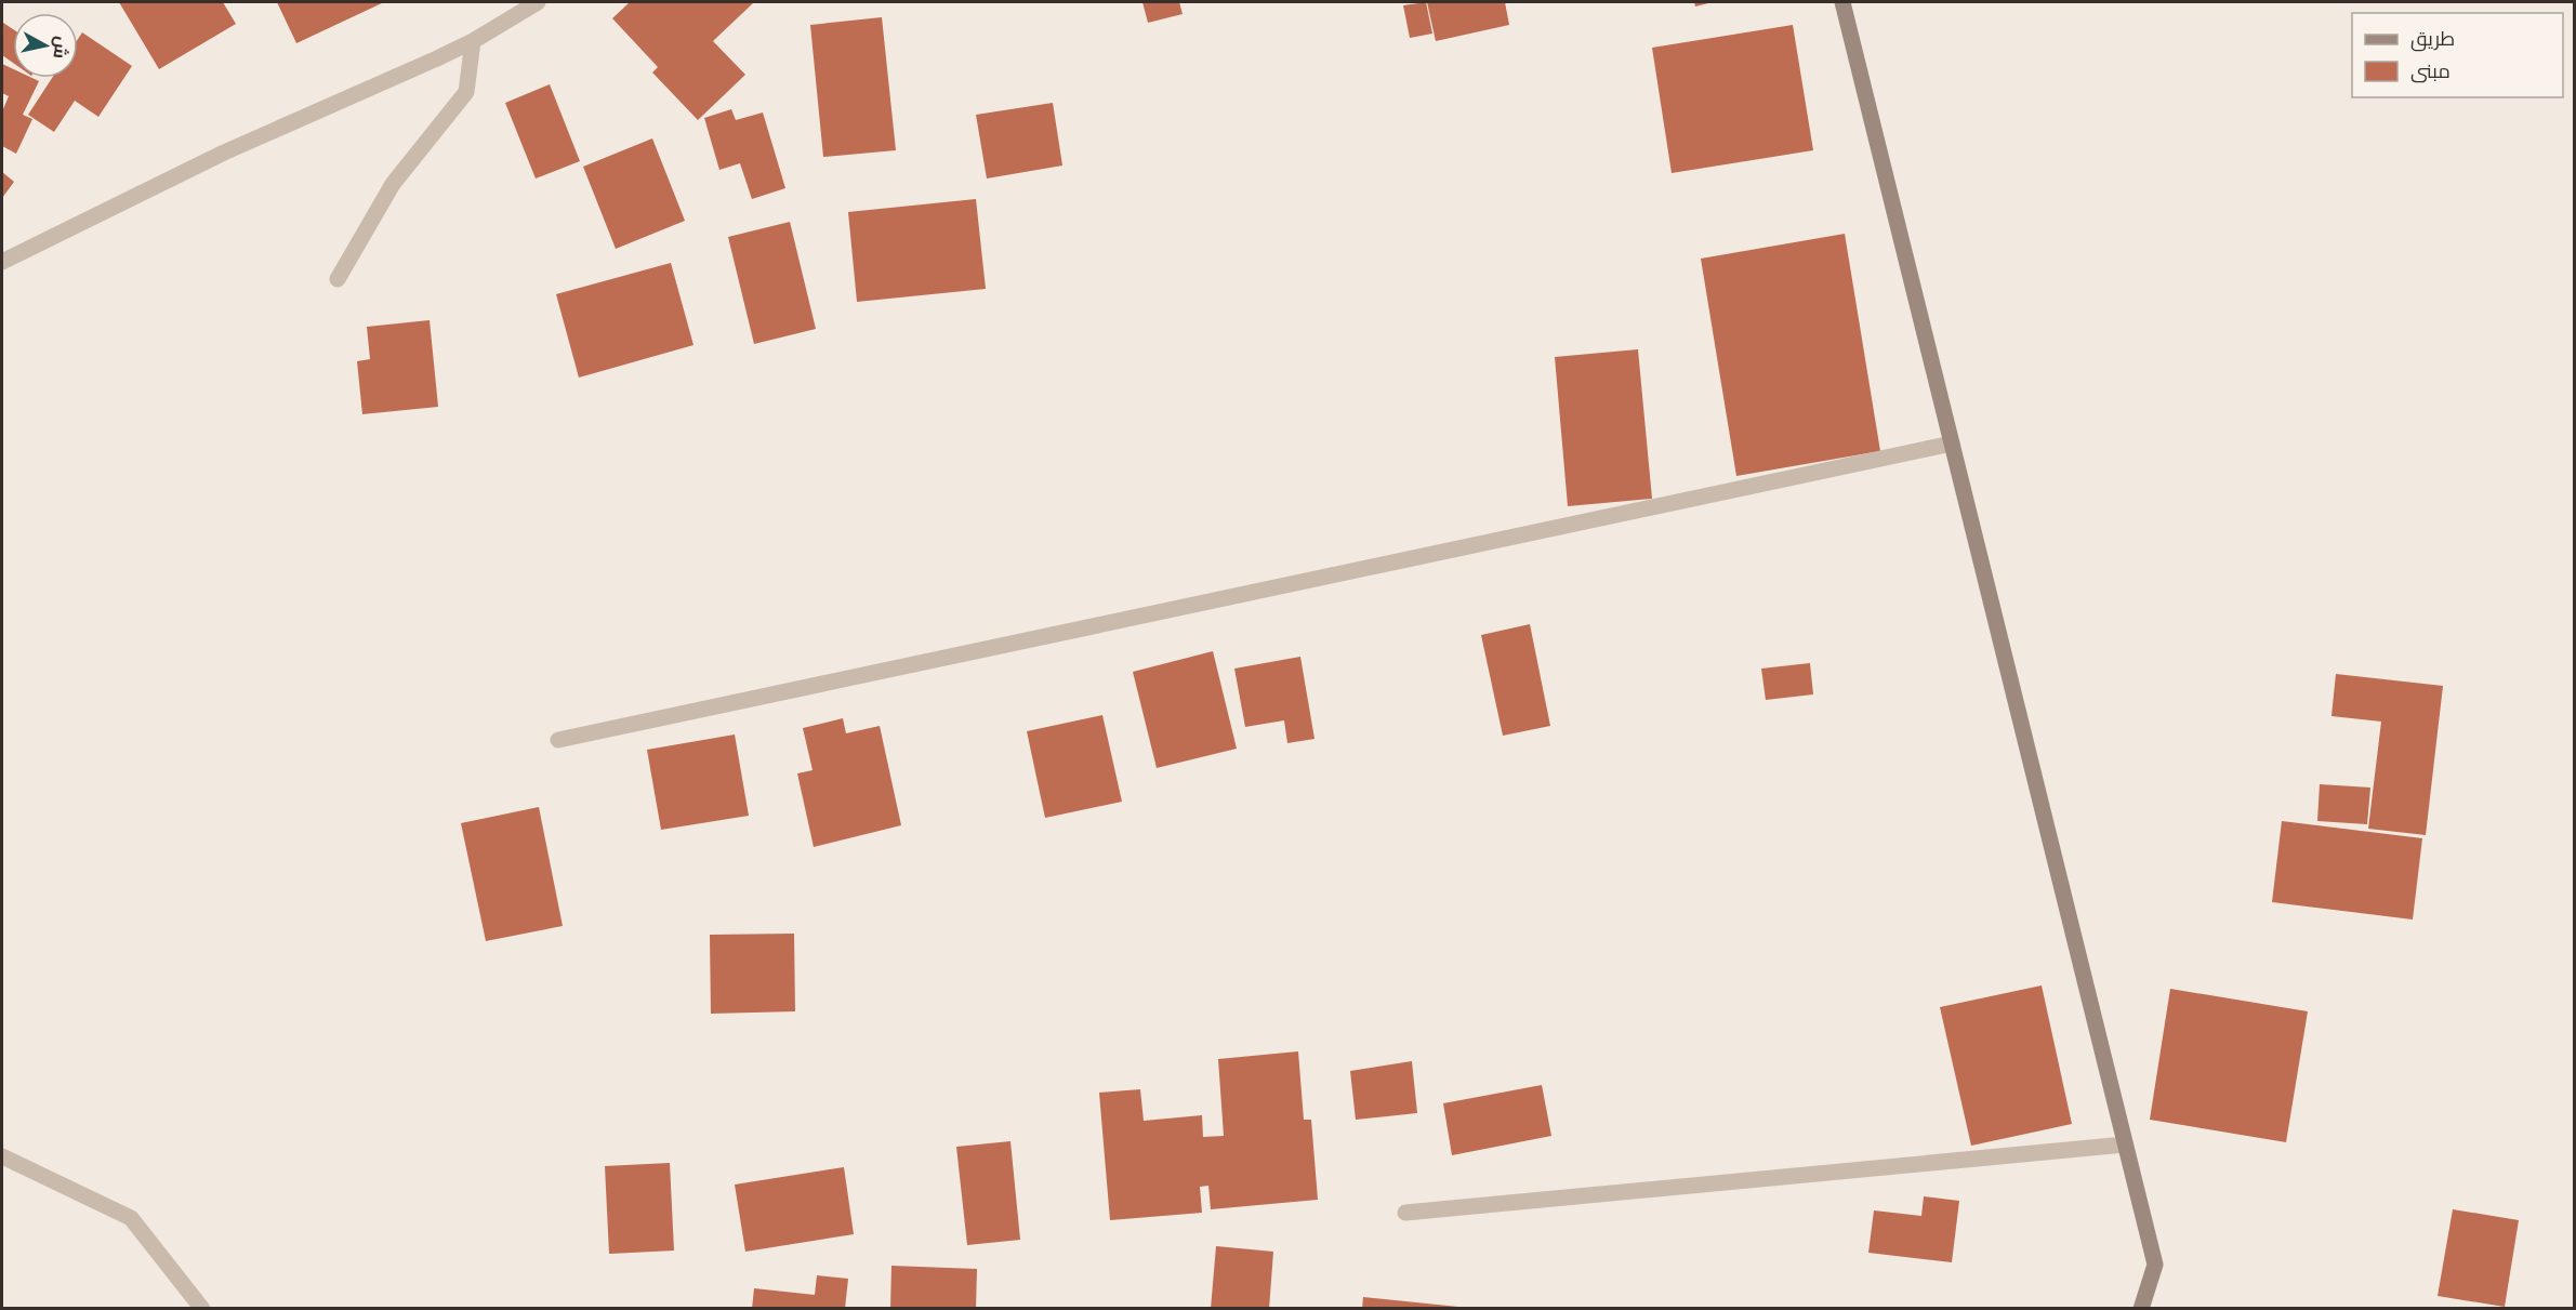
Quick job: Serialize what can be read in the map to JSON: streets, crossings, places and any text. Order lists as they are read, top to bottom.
{
  "legend": ["طريق", "مبنى"],
  "north": "right"
}
